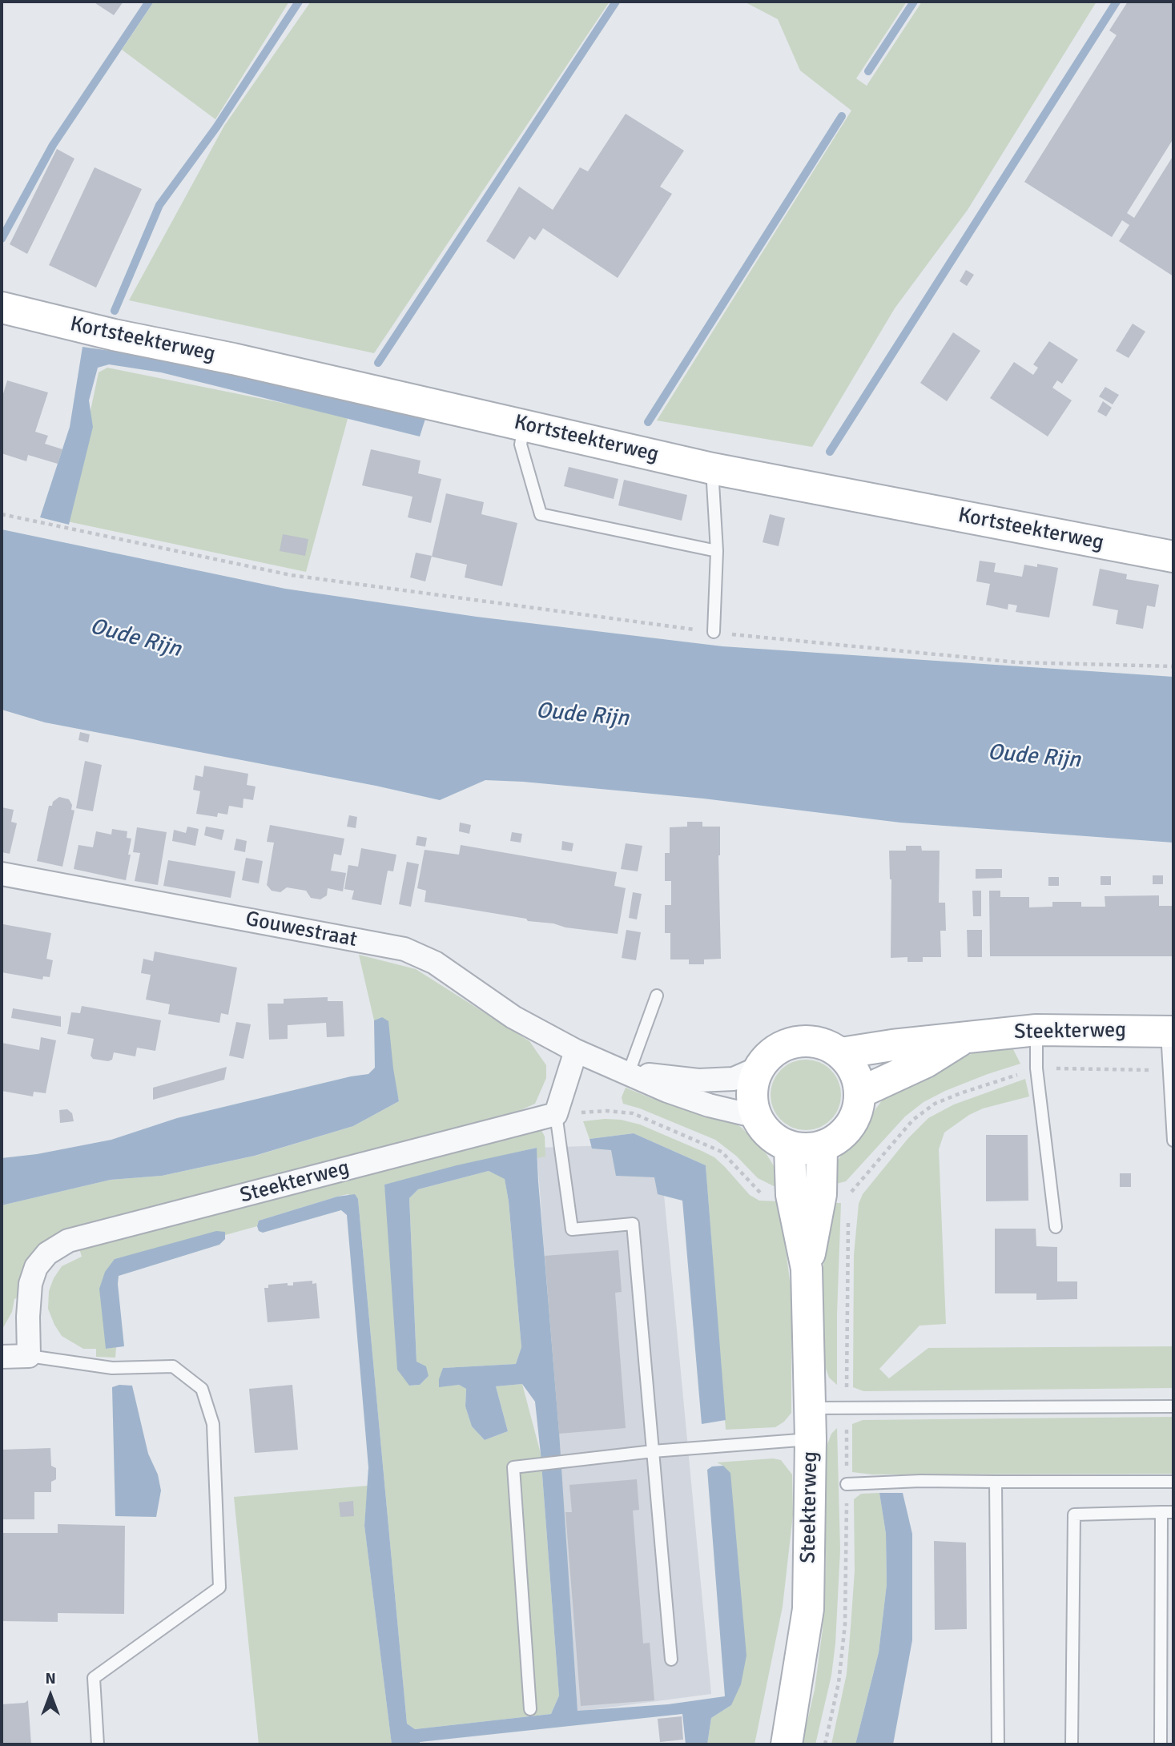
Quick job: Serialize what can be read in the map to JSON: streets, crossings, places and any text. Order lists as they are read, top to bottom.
{
  "streets": {
    "main road": ["Kortsteekterweg", "Steekterweg"],
    "street": ["Gouwestraat"]
  },
  "water": ["Oude Rijn"],
  "north": "top"
}
